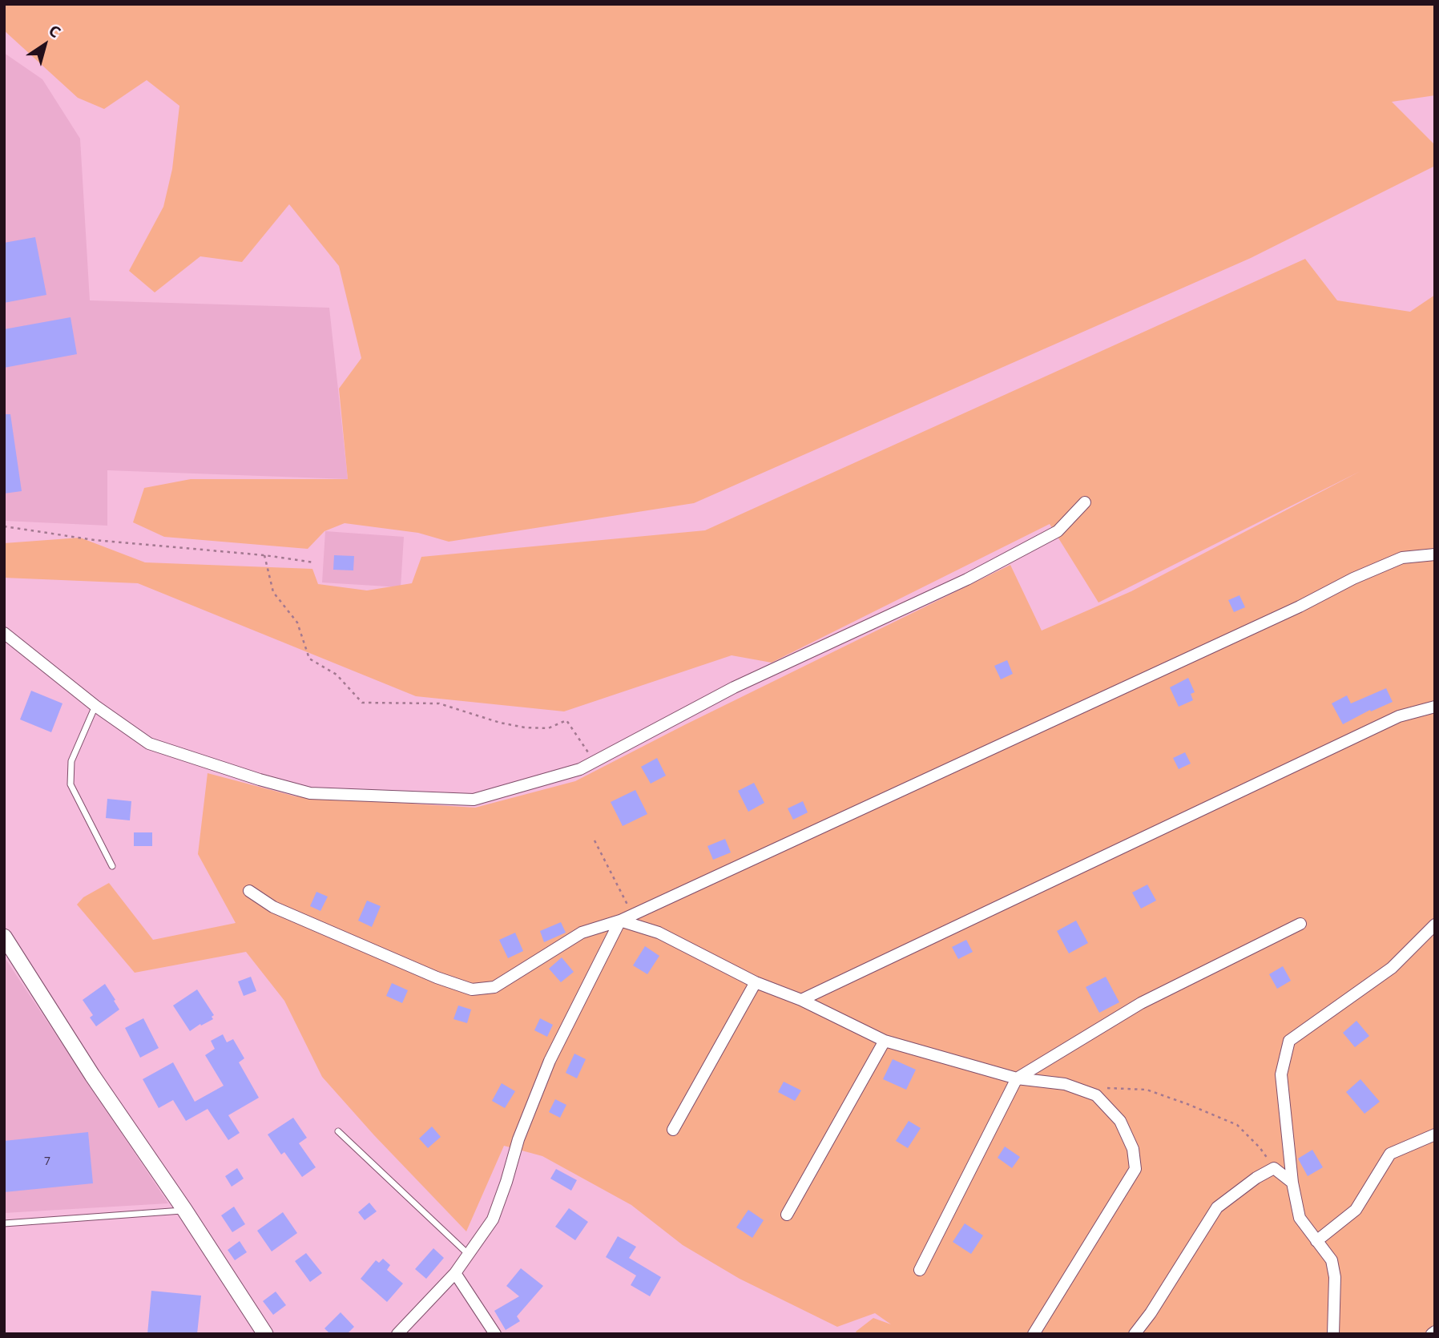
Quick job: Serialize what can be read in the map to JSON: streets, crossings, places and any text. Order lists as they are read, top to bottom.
{
  "house_numbers": ["7"],
  "north": "top right"
}
